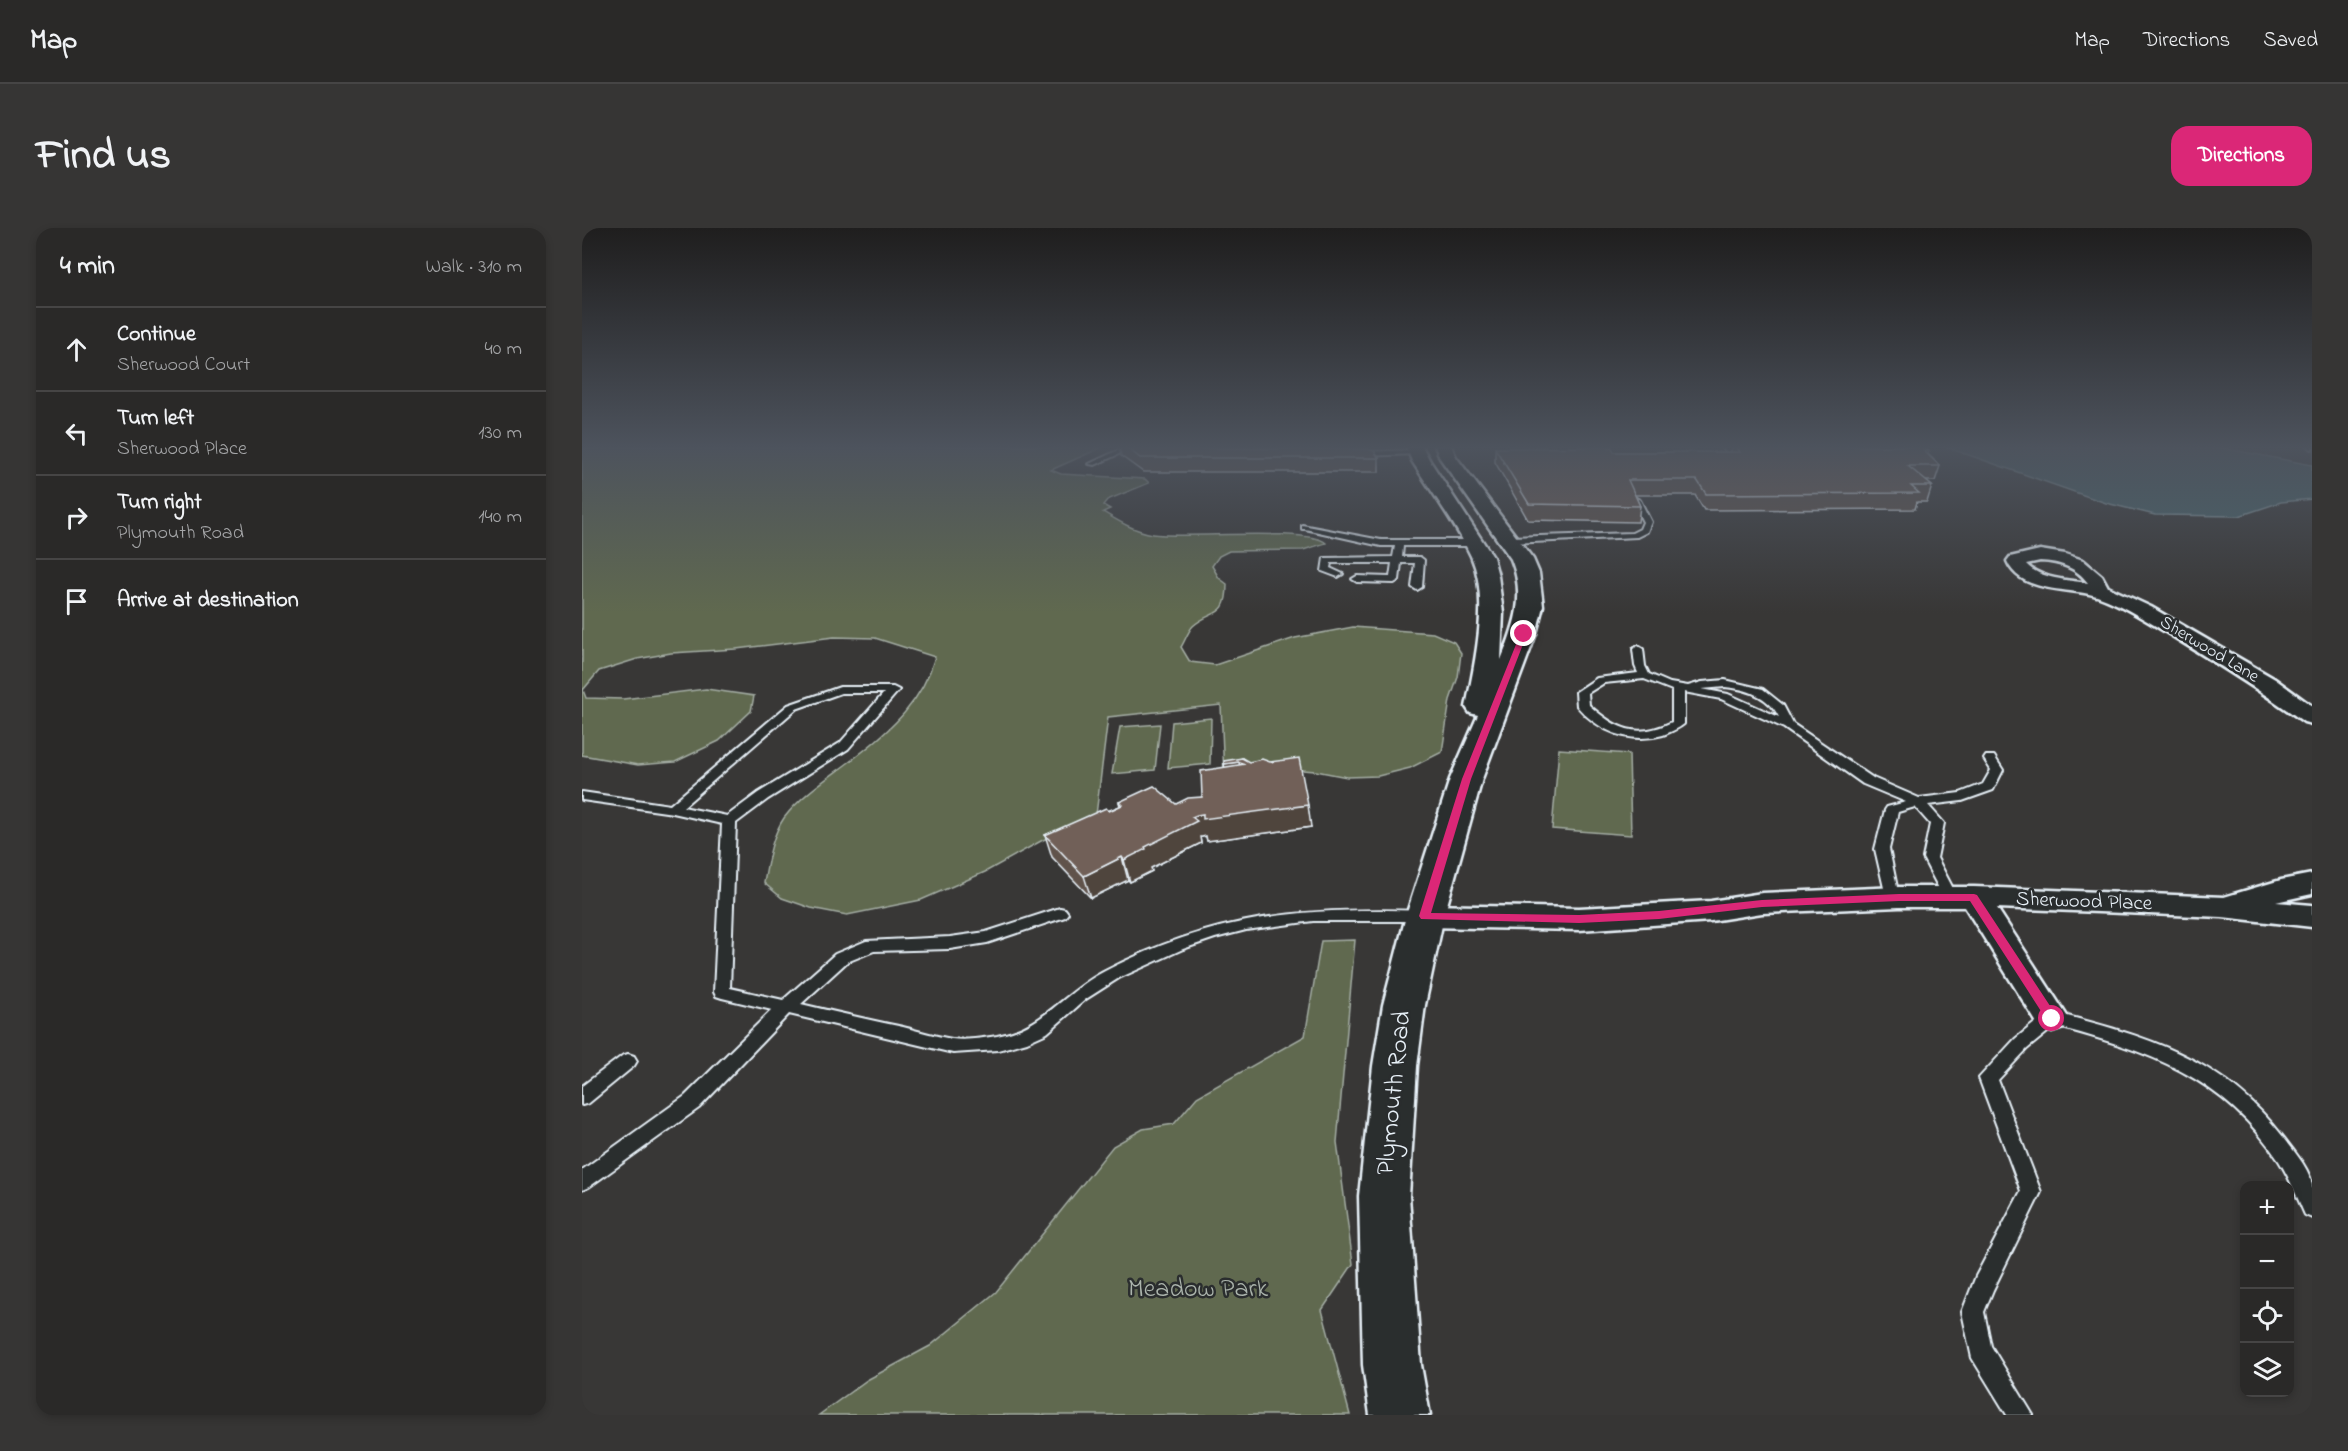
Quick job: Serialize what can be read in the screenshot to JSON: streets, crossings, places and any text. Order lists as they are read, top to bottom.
{
  "streets": {
    "main road": ["Plymouth Road"],
    "street": ["Sherwood Lane", "Sherwood Place"]
  },
  "crossings": [
    ["Sherwood Place", "Plymouth Road"]
  ],
  "parks": ["Meadow Park"],
  "page": {
    "header": "Map",
    "nav": ["Map", "Directions", "Saved"],
    "title": "Find us",
    "buttons": "Directions",
    "heading": ["4 min", "Walk · 310 m"],
    "list": [
      ["Continue", "Sherwood Court", "40 m"],
      ["Turn left", "Sherwood Place", "130 m"],
      ["Turn right", "Plymouth Road", "140 m"],
      "Arrive at destination"
    ],
    "map_buttons": ["+", "−"]
  }
}
